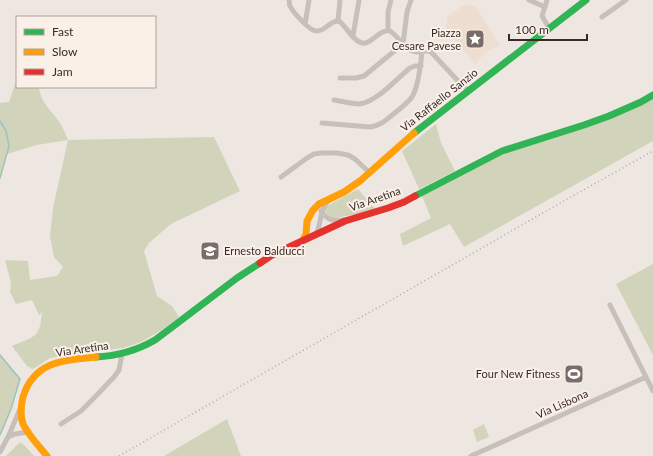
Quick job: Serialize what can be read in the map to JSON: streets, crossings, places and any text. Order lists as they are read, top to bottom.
{
  "streets": {
    "street": ["Via Raffaello Sanzio", "Via Aretina", "Via Lisbona"]
  },
  "places": {
    "place": ["Piazza Cesare Pavese"],
    "school or university": ["Ernesto Balducci"],
    "sports": ["Four New Fitness"]
  },
  "legend": ["Fast", "Slow", "Jam"],
  "scale_bar": "100 m"
}
